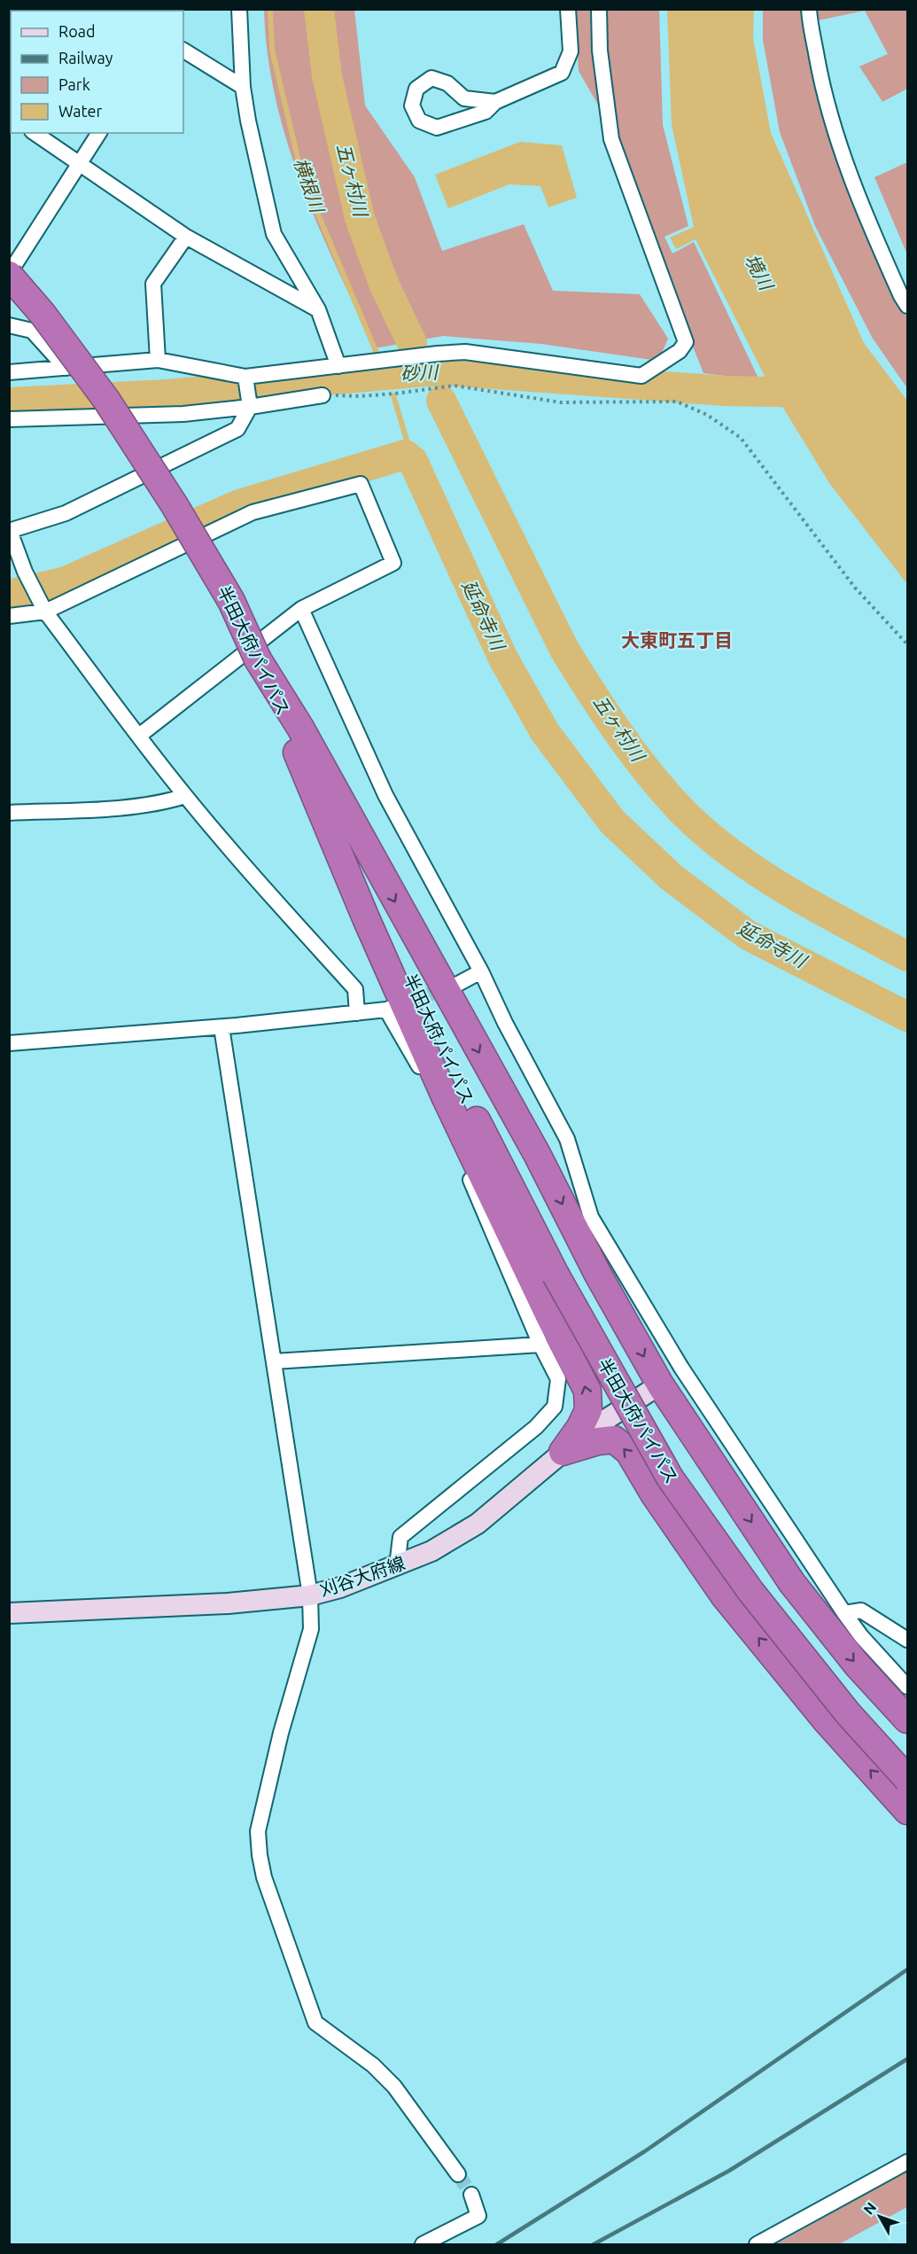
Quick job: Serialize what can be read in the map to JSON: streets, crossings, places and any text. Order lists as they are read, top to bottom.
{
  "streets": {
    "highway": ["半田大府パイパス"],
    "main road": ["刈谷大府線"]
  },
  "districts": ["大東町五丁目"],
  "water": [
    "五ヶ村川",
    "横根川",
    "境川",
    "砂川",
    "延命寺川"
  ],
  "legend": [
    "Road",
    "Railway",
    "Park",
    "Water"
  ],
  "north": "top left"
}
